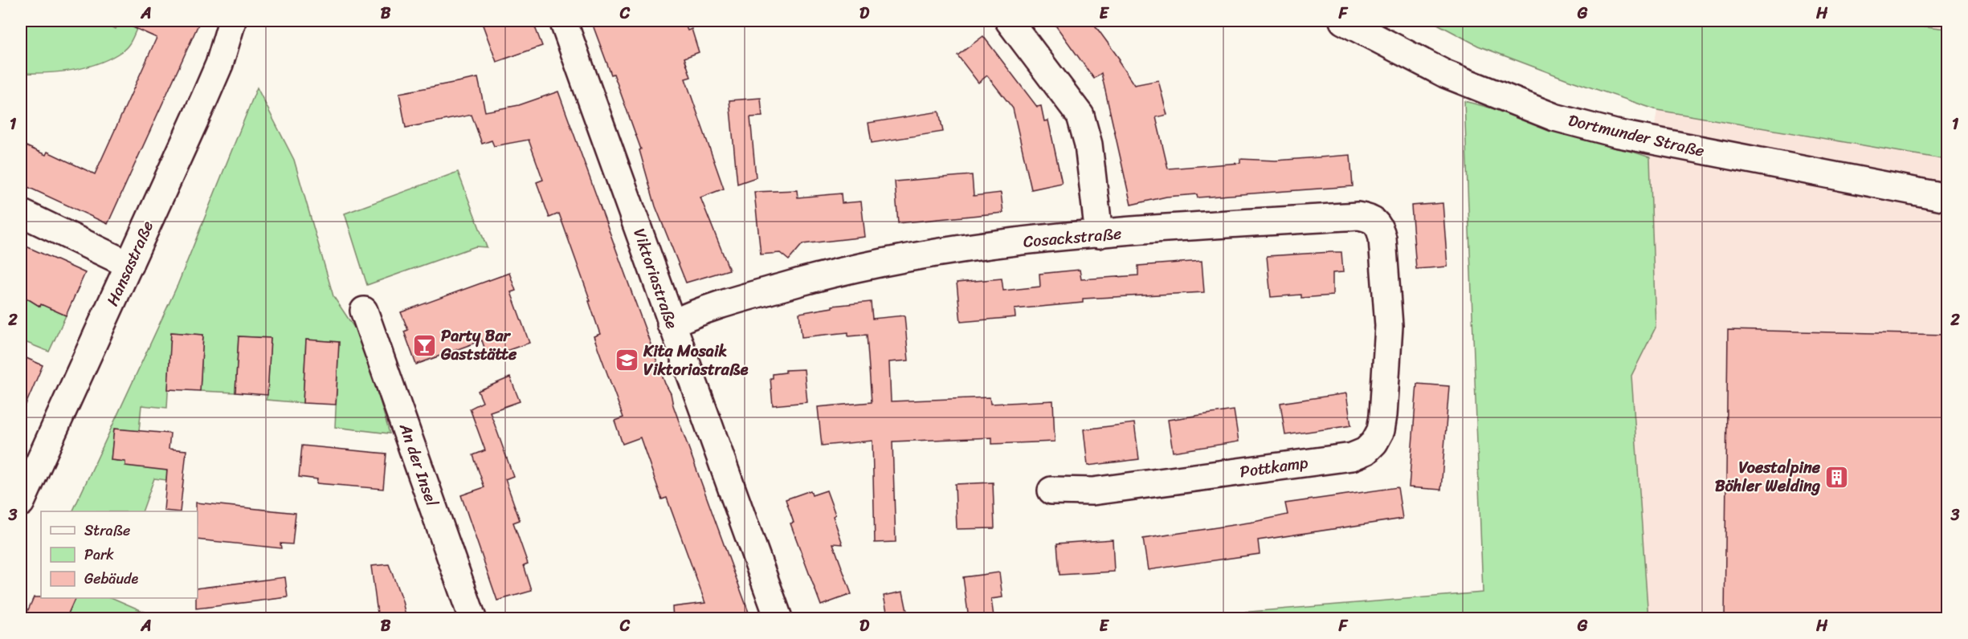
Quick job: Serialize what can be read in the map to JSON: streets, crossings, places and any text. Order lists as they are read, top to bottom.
{
  "streets": {
    "street": [
      "Dortmunder Straße",
      "Cosackstraße",
      "Hansastraße",
      "Viktoriastraße",
      "An der Insel",
      "Pottkamp"
    ]
  },
  "crossings": [
    ["Cosackstraße", "Viktoriastraße"],
    ["Cosackstraße", "Pottkamp"]
  ],
  "places": {
    "bar": ["Party Bar Gaststätte"],
    "school or university": ["Kita Mosaik Viktoriastraße"],
    "building": ["Voestalpine Böhler Welding"]
  },
  "legend": ["Straße", "Park", "Gebäude"],
  "grid": {
    "columns": [
      "A",
      "B",
      "C",
      "D",
      "E",
      "F",
      "G",
      "H"
    ],
    "rows": ["1", "2", "3"]
  }
}
